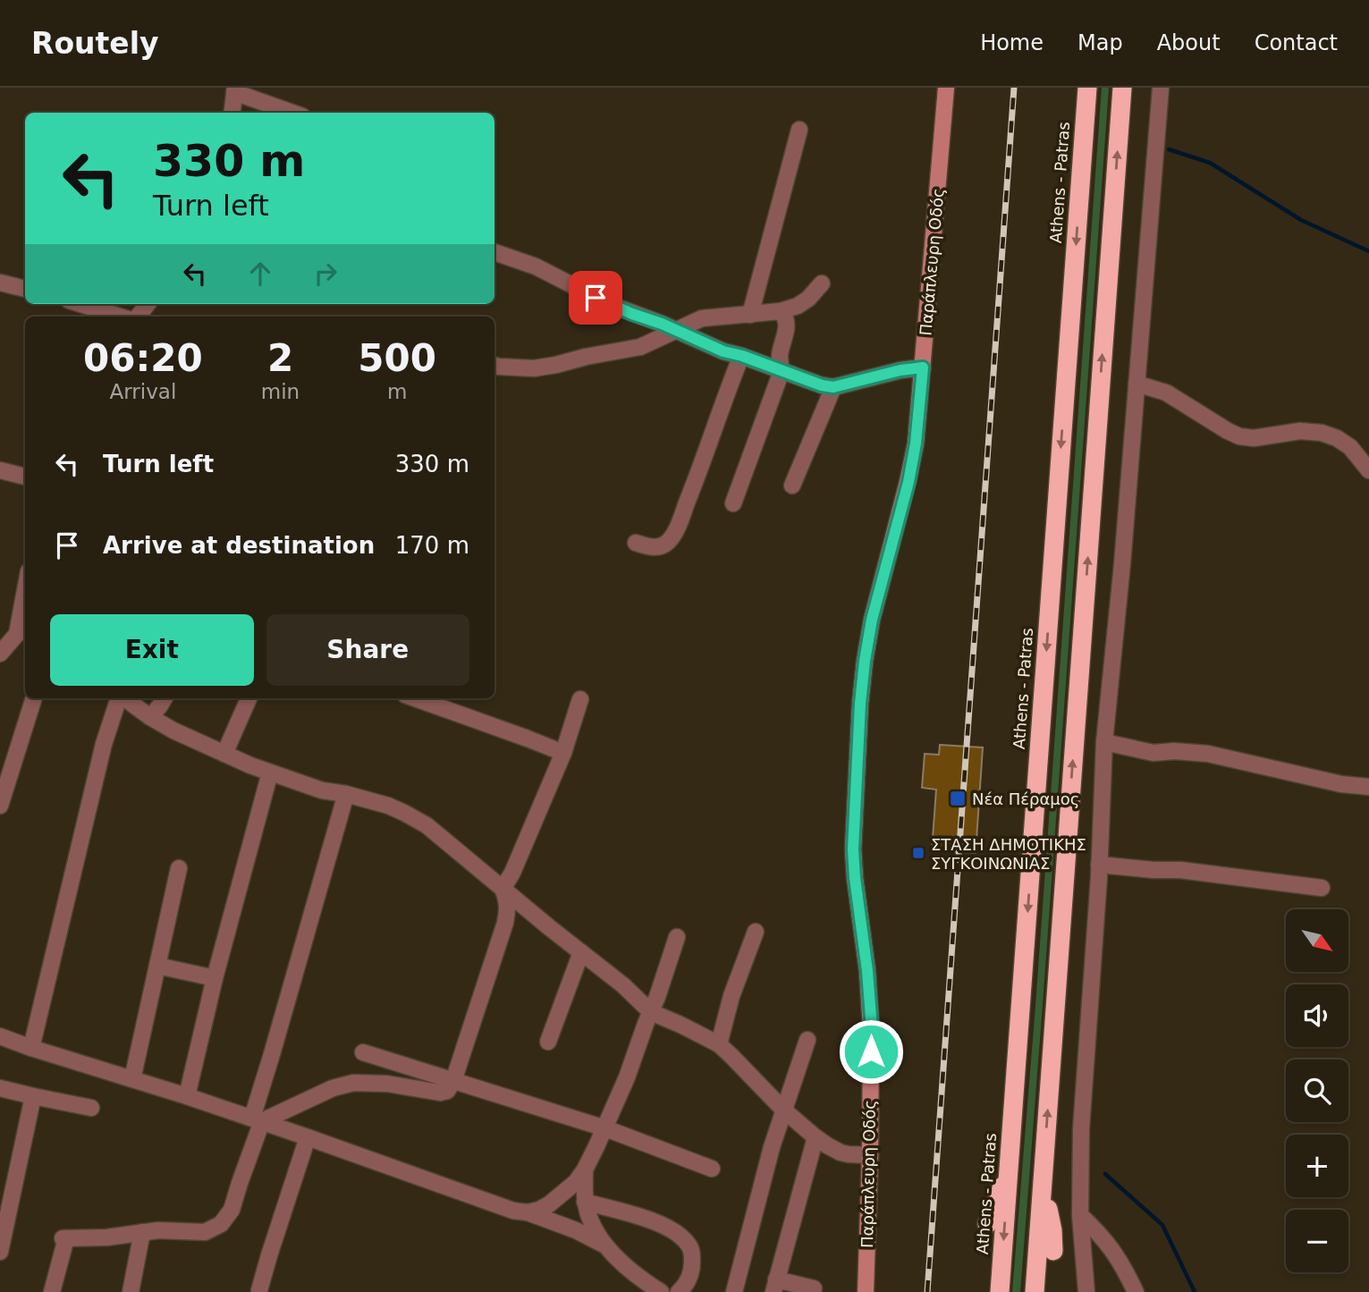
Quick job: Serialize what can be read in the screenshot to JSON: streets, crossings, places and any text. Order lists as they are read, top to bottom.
{
  "streets": {
    "highway": ["Athens - Patras"],
    "main road": ["Παράπλευρη Οδός"]
  },
  "places": {
    "transit": ["Νέα Πέραμος", "ΣΤΑΣΗ ΔΗΜΟΤΙΚΗΣ ΣΥΓΚΟΙΝΩΝΙΑΣ"]
  },
  "north": "bottom right",
  "page": {
    "header": "Routely",
    "nav": [
      "Home",
      "Map",
      "About",
      "Contact"
    ],
    "turn": ["330 m", "Turn left"],
    "eta": [
      "06:20",
      "Arrival",
      "2",
      "min",
      "500",
      "m"
    ],
    "list": [
      {
        "name": "Turn left",
        "value": "330 m"
      },
      {
        "name": "Arrive at destination",
        "value": "170 m"
      }
    ],
    "buttons": ["Exit", "Share"],
    "map_buttons": ["+", "−"]
  }
}
